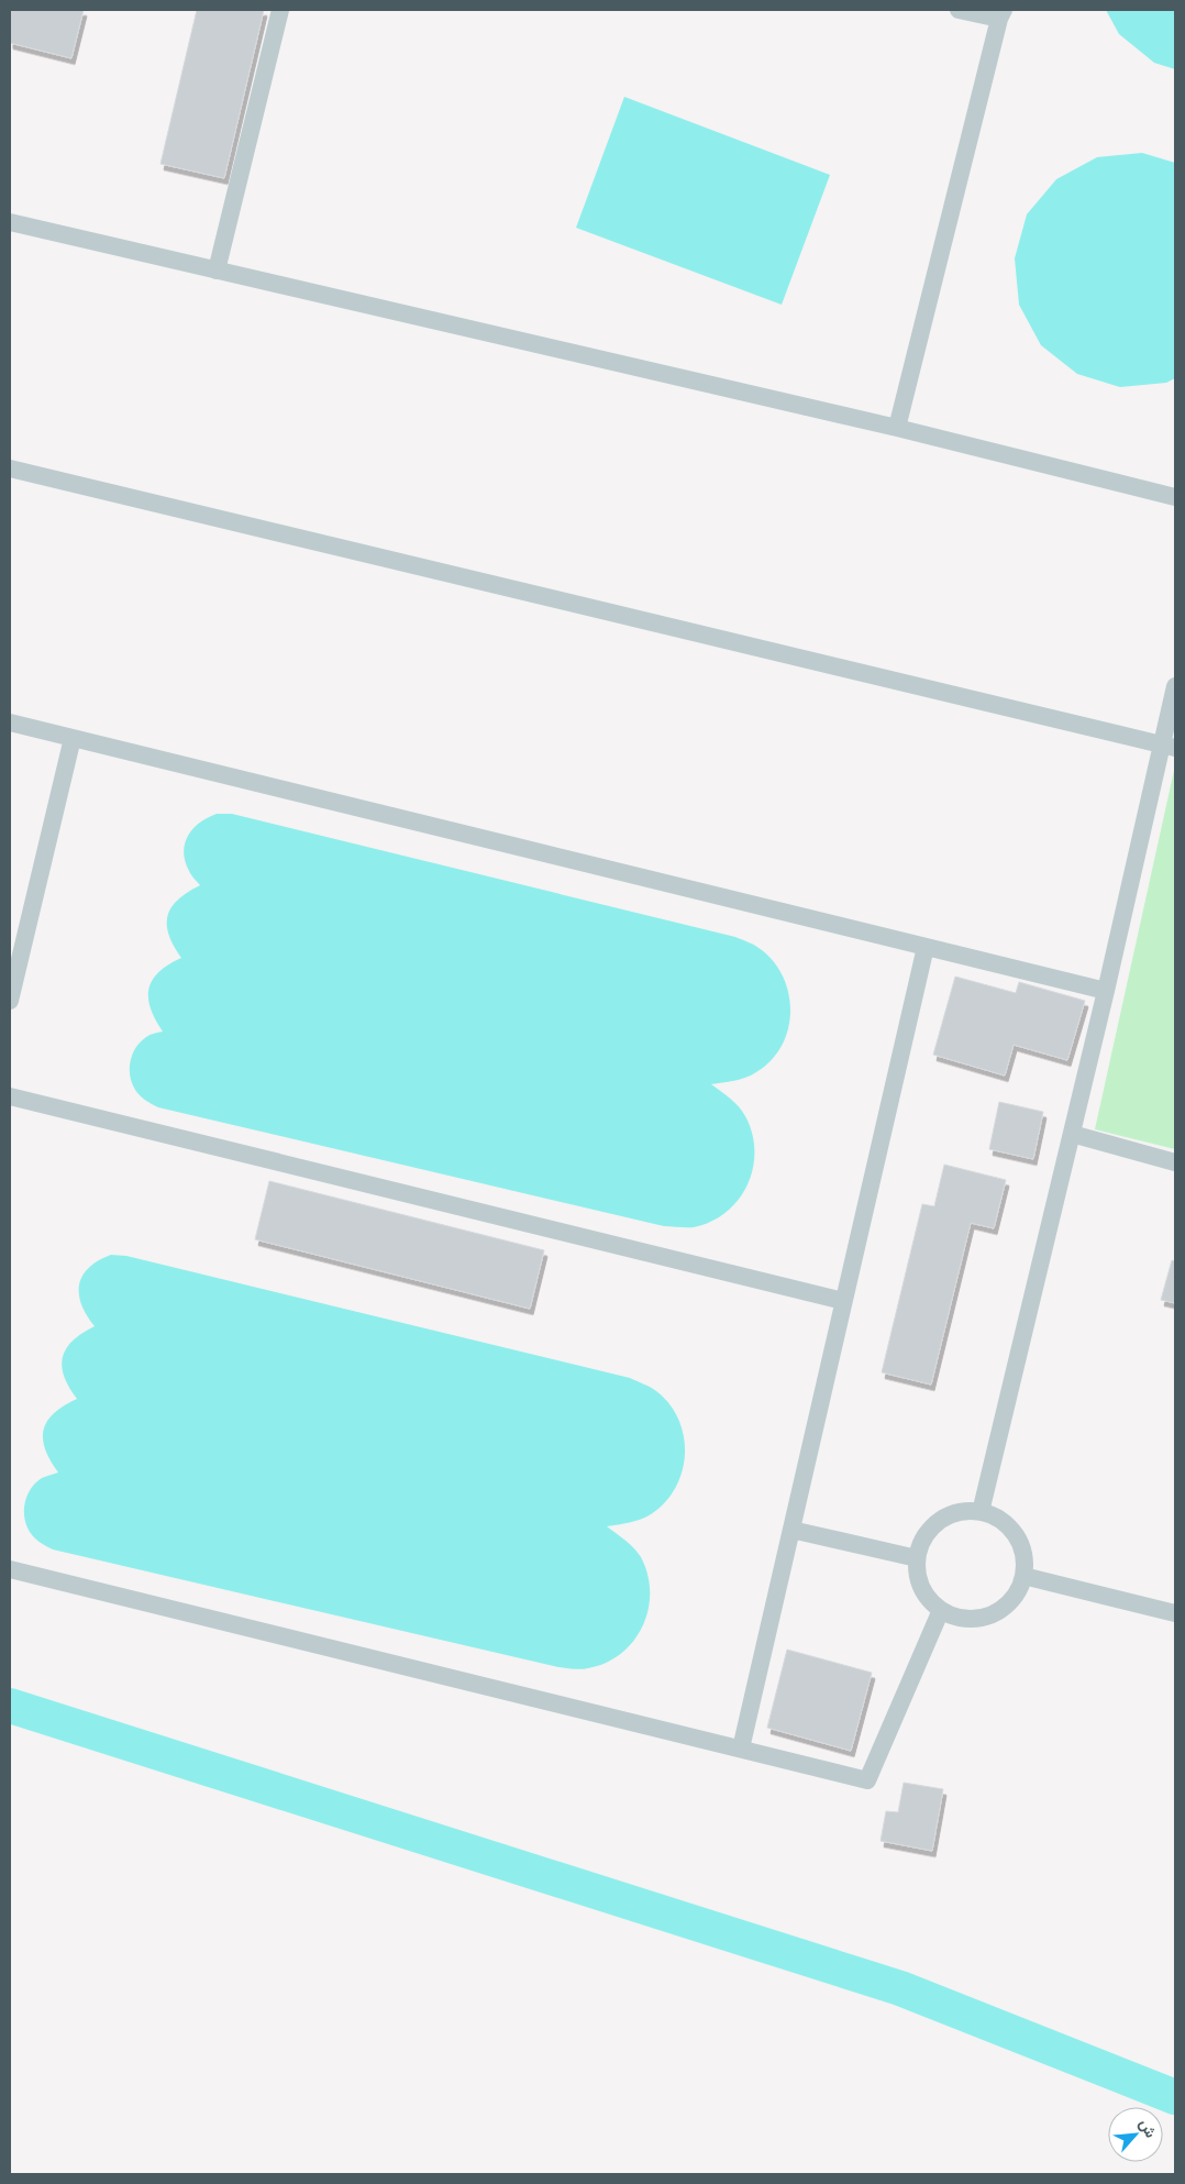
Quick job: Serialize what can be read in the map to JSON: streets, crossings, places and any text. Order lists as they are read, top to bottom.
{
  "north": "top right"
}
